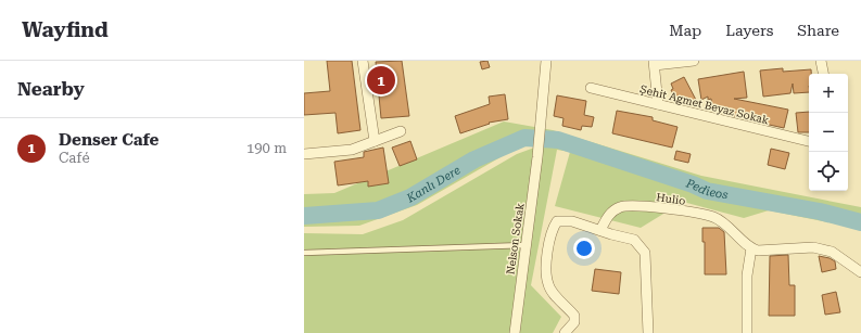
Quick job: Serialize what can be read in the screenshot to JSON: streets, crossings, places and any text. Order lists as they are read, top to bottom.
{
  "streets": {
    "street": ["Şehit Agmet Beyaz Sokak", "Hulio", "Nelson Sokak"]
  },
  "water": ["Kanlı Dere", "Pedieos"],
  "page": {
    "header": "Wayfind",
    "nav": ["Map", "Layers", "Share"],
    "heading": "Nearby",
    "pins": "1",
    "map_buttons": ["+", "−"],
    "list": [
      {
        "mark": "1",
        "name": "Denser Cafe",
        "note": "Café",
        "value": "190 m"
      }
    ]
  }
}
